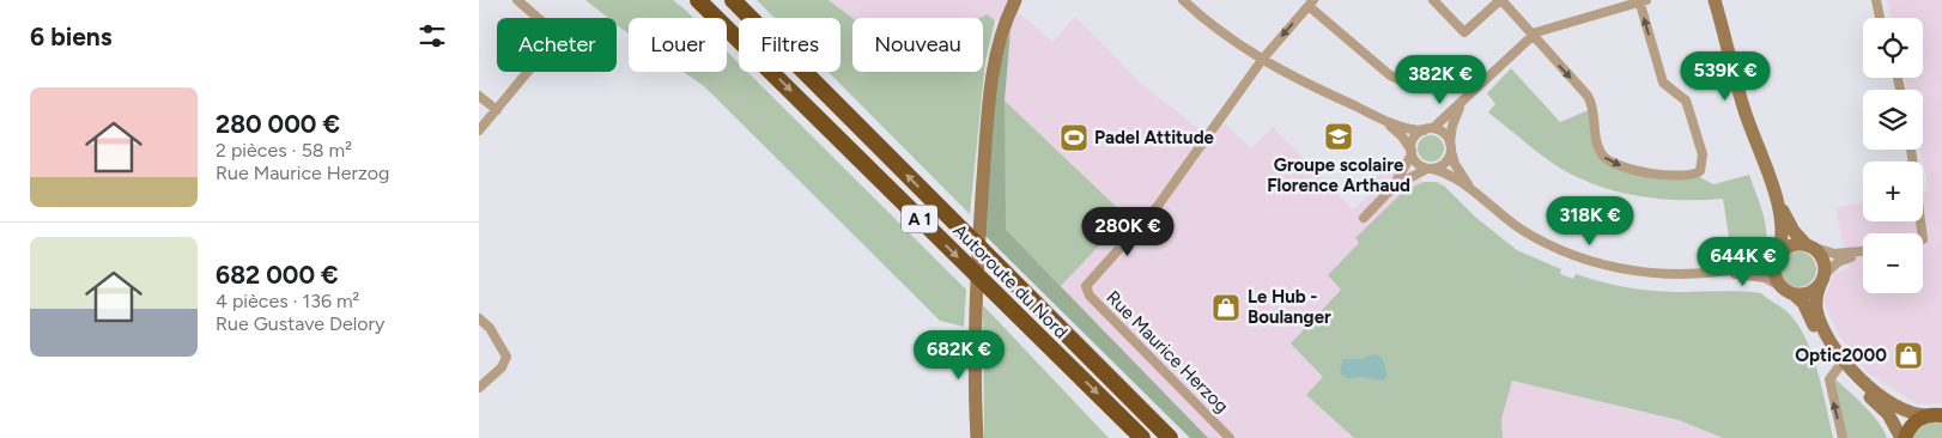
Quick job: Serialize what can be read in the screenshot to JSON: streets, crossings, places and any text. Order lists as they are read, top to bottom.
{
  "streets": {
    "highway": ["A 1", "Autoroute du Nord"],
    "street": ["Rue Maurice Herzog"]
  },
  "places": {
    "school or university": ["Groupe scolaire Florence Arthaud"],
    "sports": ["Padel Attitude"],
    "shop": ["Le Hub - Boulanger", "Optic2000"]
  },
  "page": {
    "heading": "6 biens",
    "map_buttons": ["+", "−"],
    "chip": [
      "Acheter",
      "Louer",
      "Filtres",
      "Nouveau"
    ],
    "price": [
      "539K €",
      "382K €",
      "318K €",
      "280K €",
      "644K €",
      "682K €"
    ],
    "list": [
      {
        "name": "280 000 €",
        "note": "2 pièces · 58 m² · Rue Maurice Herzog"
      },
      {
        "name": "682 000 €",
        "note": "4 pièces · 136 m² · Rue Gustave Delory"
      }
    ]
  }
}
